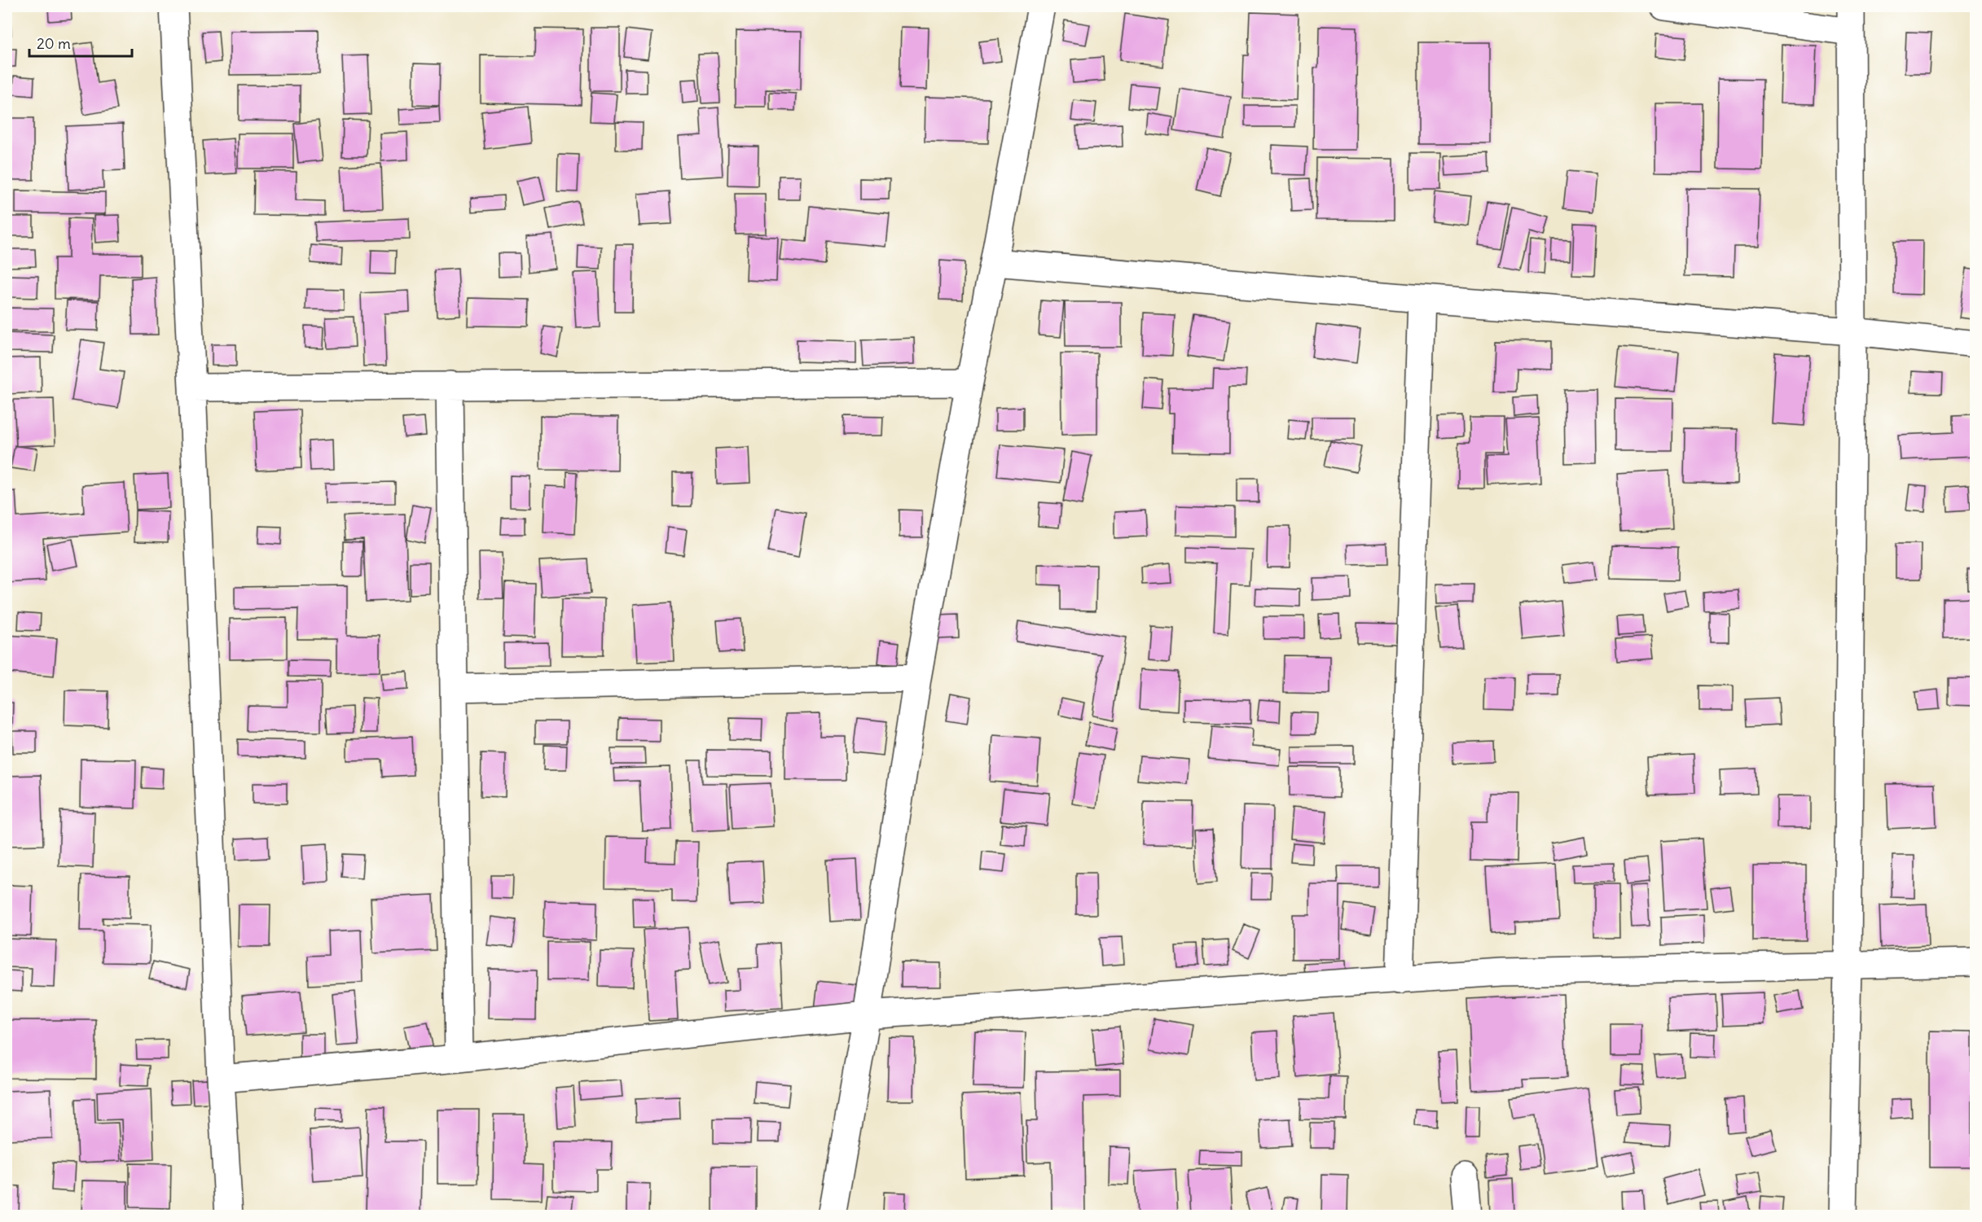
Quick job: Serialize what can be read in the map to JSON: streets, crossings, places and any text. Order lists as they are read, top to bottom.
{
  "scale_bar": "20 m"
}
